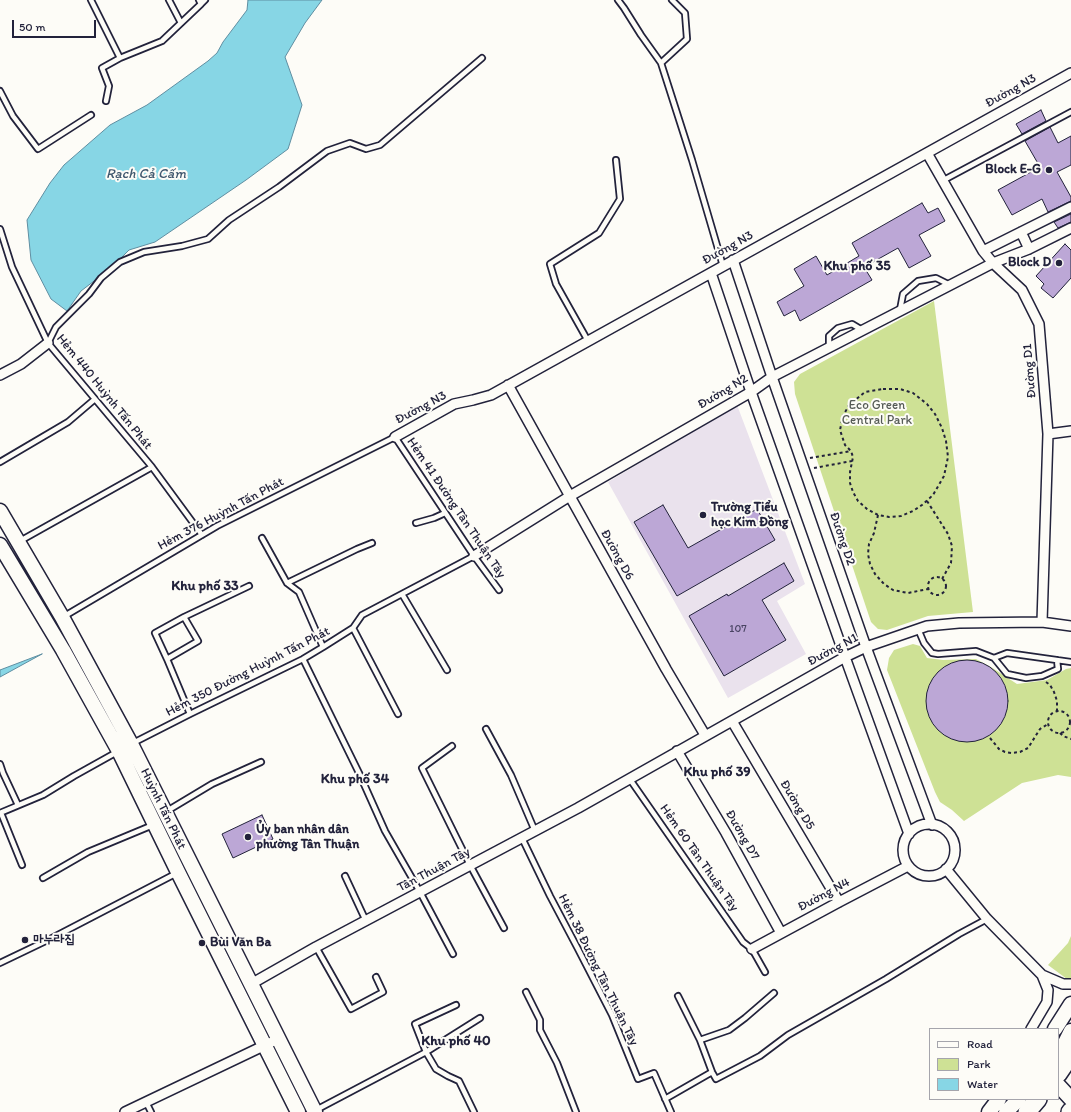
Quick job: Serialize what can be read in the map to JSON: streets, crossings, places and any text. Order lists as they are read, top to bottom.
{
  "streets": {
    "main road": ["Huỳnh Tấn Phát"],
    "street": [
      "Đường N3",
      "Đường D1",
      "Đường N2",
      "Đường D2",
      "Đường D6",
      "Đường N1",
      "Đường D5",
      "Đường D7",
      "Tân Thuận Tây",
      "Đường N4"
    ],
    "lane": [
      "Hẻm 440 Huỳnh Tấn Phát",
      "Hẻm 41 Đường Tân Thuận Tây",
      "Hẻm 376 Huỳnh Tấn Phát",
      "Hẻm 350 Đường Huỳnh Tấn Phát",
      "Hẻm 60 Tân Thuận Tây",
      "Hẻm 38 Đường Tân Thuận Tây"
    ]
  },
  "crossings": [
    ["Đường N3", "Đường D1"],
    ["Đường N3", "Hẻm 41 Đường Tân Thuận Tây"],
    ["Đường N3", "Hẻm 376 Huỳnh Tấn Phát"],
    ["Đường N3", "Đường D2"],
    ["Đường N3", "Đường D6"],
    ["Đường D1", "Đường N2"],
    ["Đường D1", "Đường N1"],
    ["Hẻm 440 Huỳnh Tấn Phát", "Hẻm 376 Huỳnh Tấn Phát"],
    ["Đường N2", "Hẻm 41 Đường Tân Thuận Tây"],
    ["Đường N2", "Đường D2"],
    ["Đường N2", "Đường D6"],
    ["Đường N2", "Hẻm 350 Đường Huỳnh Tấn Phát"],
    ["Hẻm 41 Đường Tân Thuận Tây", "Hẻm 376 Huỳnh Tấn Phát"],
    ["Hẻm 41 Đường Tân Thuận Tây", "Hẻm 350 Đường Huỳnh Tấn Phát"],
    ["Hẻm 376 Huỳnh Tấn Phát", "Huỳnh Tấn Phát"],
    ["Đường D2", "Đường N1"],
    ["Đường D2", "Đường N4"],
    ["Đường D6", "Đường N1"],
    ["Đường N1", "Đường D5"],
    ["Đường N1", "Đường D7"],
    ["Đường N1", "Hẻm 60 Tân Thuận Tây"],
    ["Đường N1", "Tân Thuận Tây"],
    ["Hẻm 350 Đường Huỳnh Tấn Phát", "Huỳnh Tấn Phát"],
    ["Đường D5", "Đường N4"],
    ["Huỳnh Tấn Phát", "Tân Thuận Tây"],
    ["Đường D7", "Đường N4"],
    ["Hẻm 60 Tân Thuận Tây", "Tân Thuận Tây"],
    ["Hẻm 60 Tân Thuận Tây", "Đường N4"],
    ["Tân Thuận Tây", "Hẻm 38 Đường Tân Thuận Tây"]
  ],
  "districts": [
    "Khu phố 35",
    "Khu phố 33",
    "Khu phố 39",
    "Khu phố 34",
    "Khu phố 40"
  ],
  "water": ["Rạch Cả Cấm"],
  "parks": ["Eco Green Central Park"],
  "places": [
    "Block E-G",
    "Block D",
    "Trường Tiểu học Kim Đồng",
    "Ủy ban nhân dân phường Tân Thuận",
    "마누라집",
    "Bùi Văn Ba"
  ],
  "house_numbers": ["107"],
  "legend": ["Road", "Park", "Water"],
  "scale_bar": "50 m"
}
